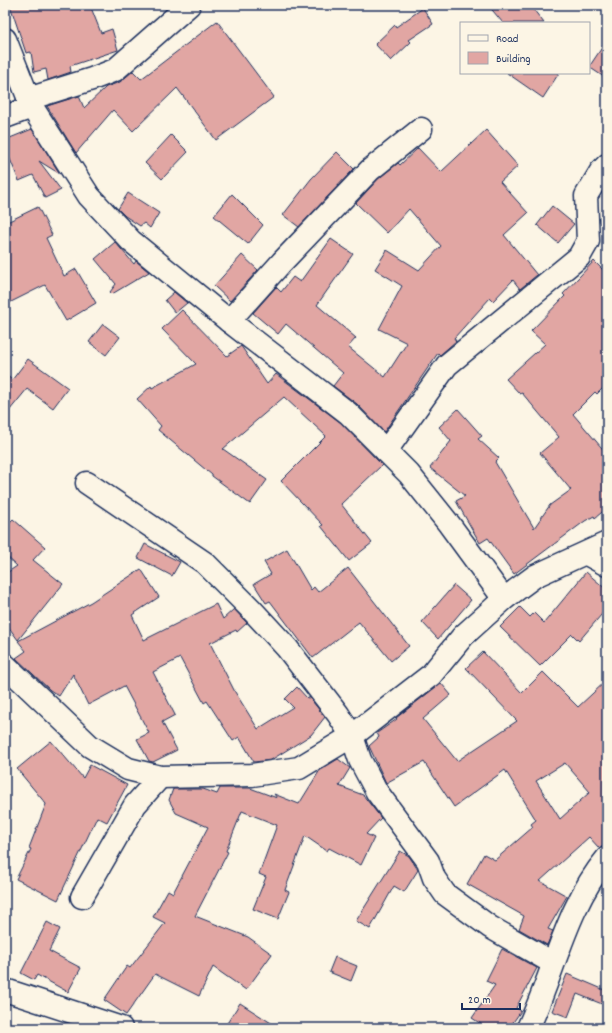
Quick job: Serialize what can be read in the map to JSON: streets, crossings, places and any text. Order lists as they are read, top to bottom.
{
  "legend": ["Road", "Building"],
  "scale_bar": "20 m"
}
